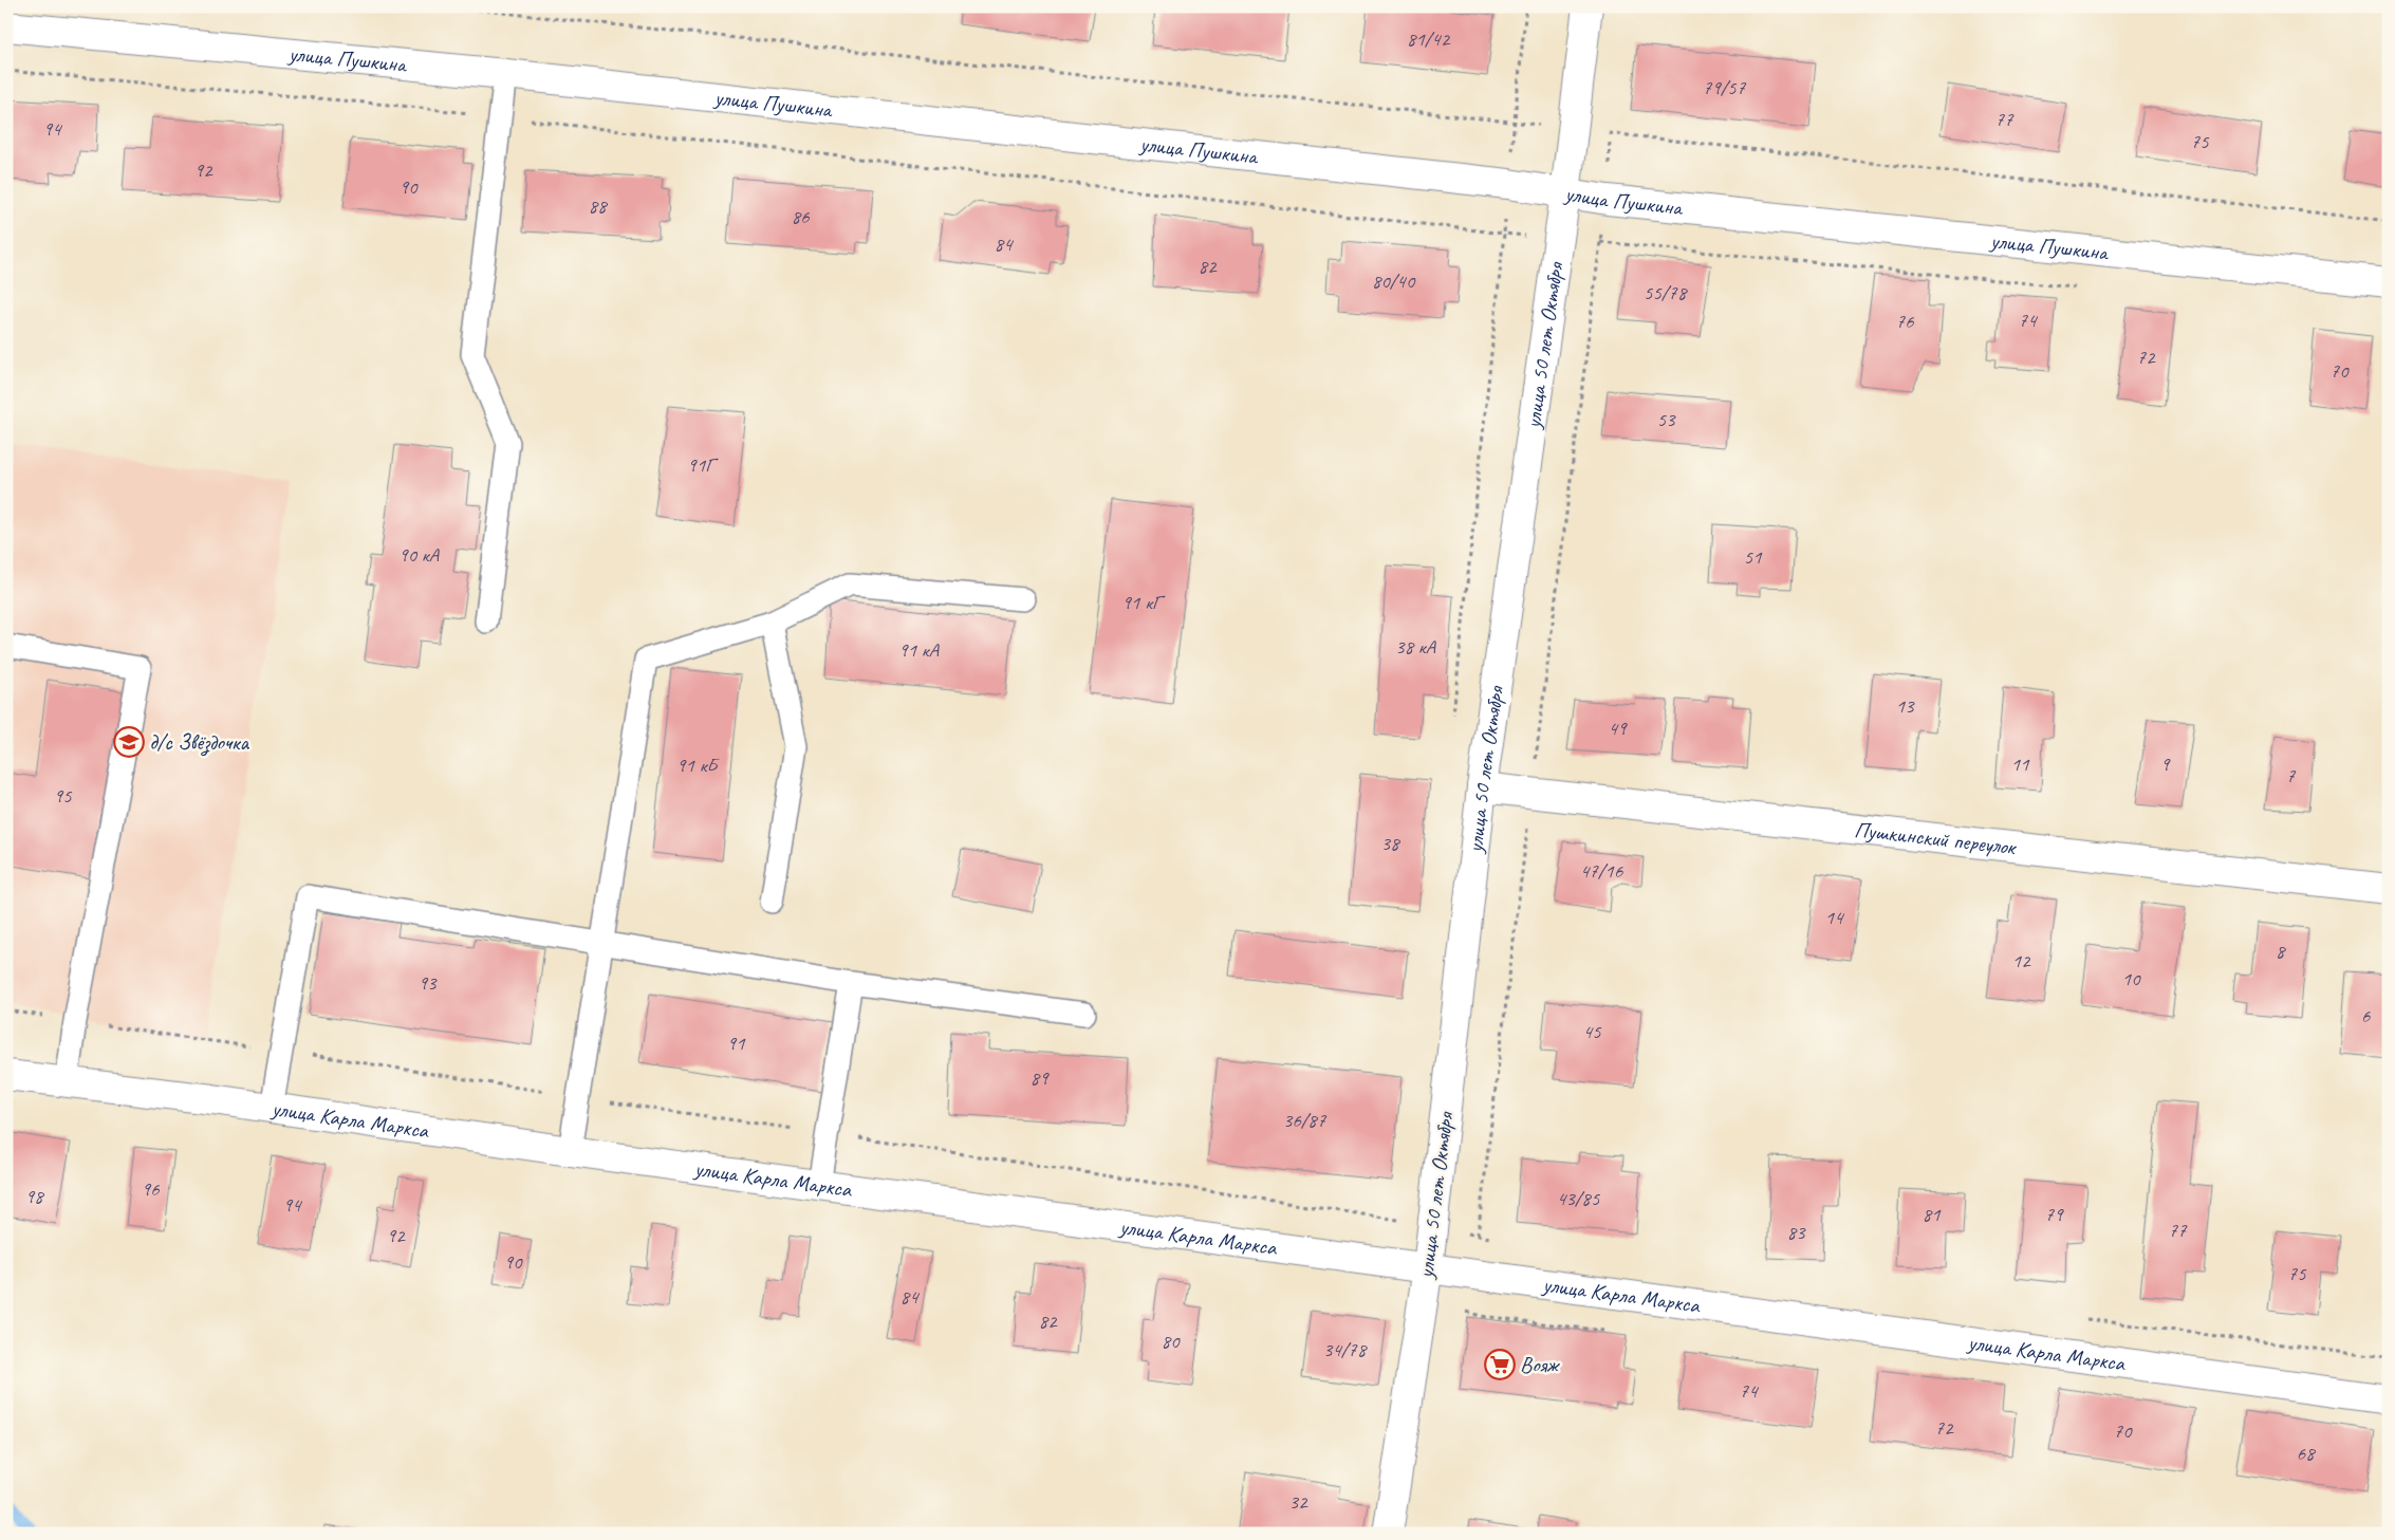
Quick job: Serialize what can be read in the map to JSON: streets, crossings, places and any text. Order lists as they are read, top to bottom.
{
  "streets": {
    "main road": [
      "улица Пушкина",
      "улица 50 лет Октября",
      "Пушкинский переулок",
      "улица Карла Маркса"
    ]
  },
  "crossings": [
    ["улица Пушкина", "улица 50 лет Октября"],
    ["улица 50 лет Октября", "Пушкинский переулок"],
    ["улица 50 лет Октября", "улица Карла Маркса"]
  ],
  "places": {
    "school or university": ["д/с Звёздочка"],
    "supermarket": ["Вояж"]
  },
  "house_numbers": [
    "81/42",
    "79/57",
    "77",
    "94",
    "75",
    "92",
    "90",
    "88",
    "86",
    "84",
    "82",
    "80/40",
    "55/78",
    "74",
    "76",
    "72",
    "70",
    "53",
    "91Г",
    "90 кА",
    "51",
    "91 кГ",
    "38 кА",
    "91 кА",
    "13",
    "49",
    "11",
    "9",
    "91 кБ",
    "7",
    "95",
    "38",
    "47/16",
    "14",
    "8",
    "12",
    "10",
    "93",
    "6",
    "45",
    "91",
    "89",
    "36/87",
    "96",
    "98",
    "43/85",
    "94",
    "81",
    "79",
    "77",
    "83",
    "92",
    "90",
    "75",
    "84",
    "82",
    "80",
    "34/78",
    "74",
    "72",
    "70",
    "68",
    "32"
  ]
}
